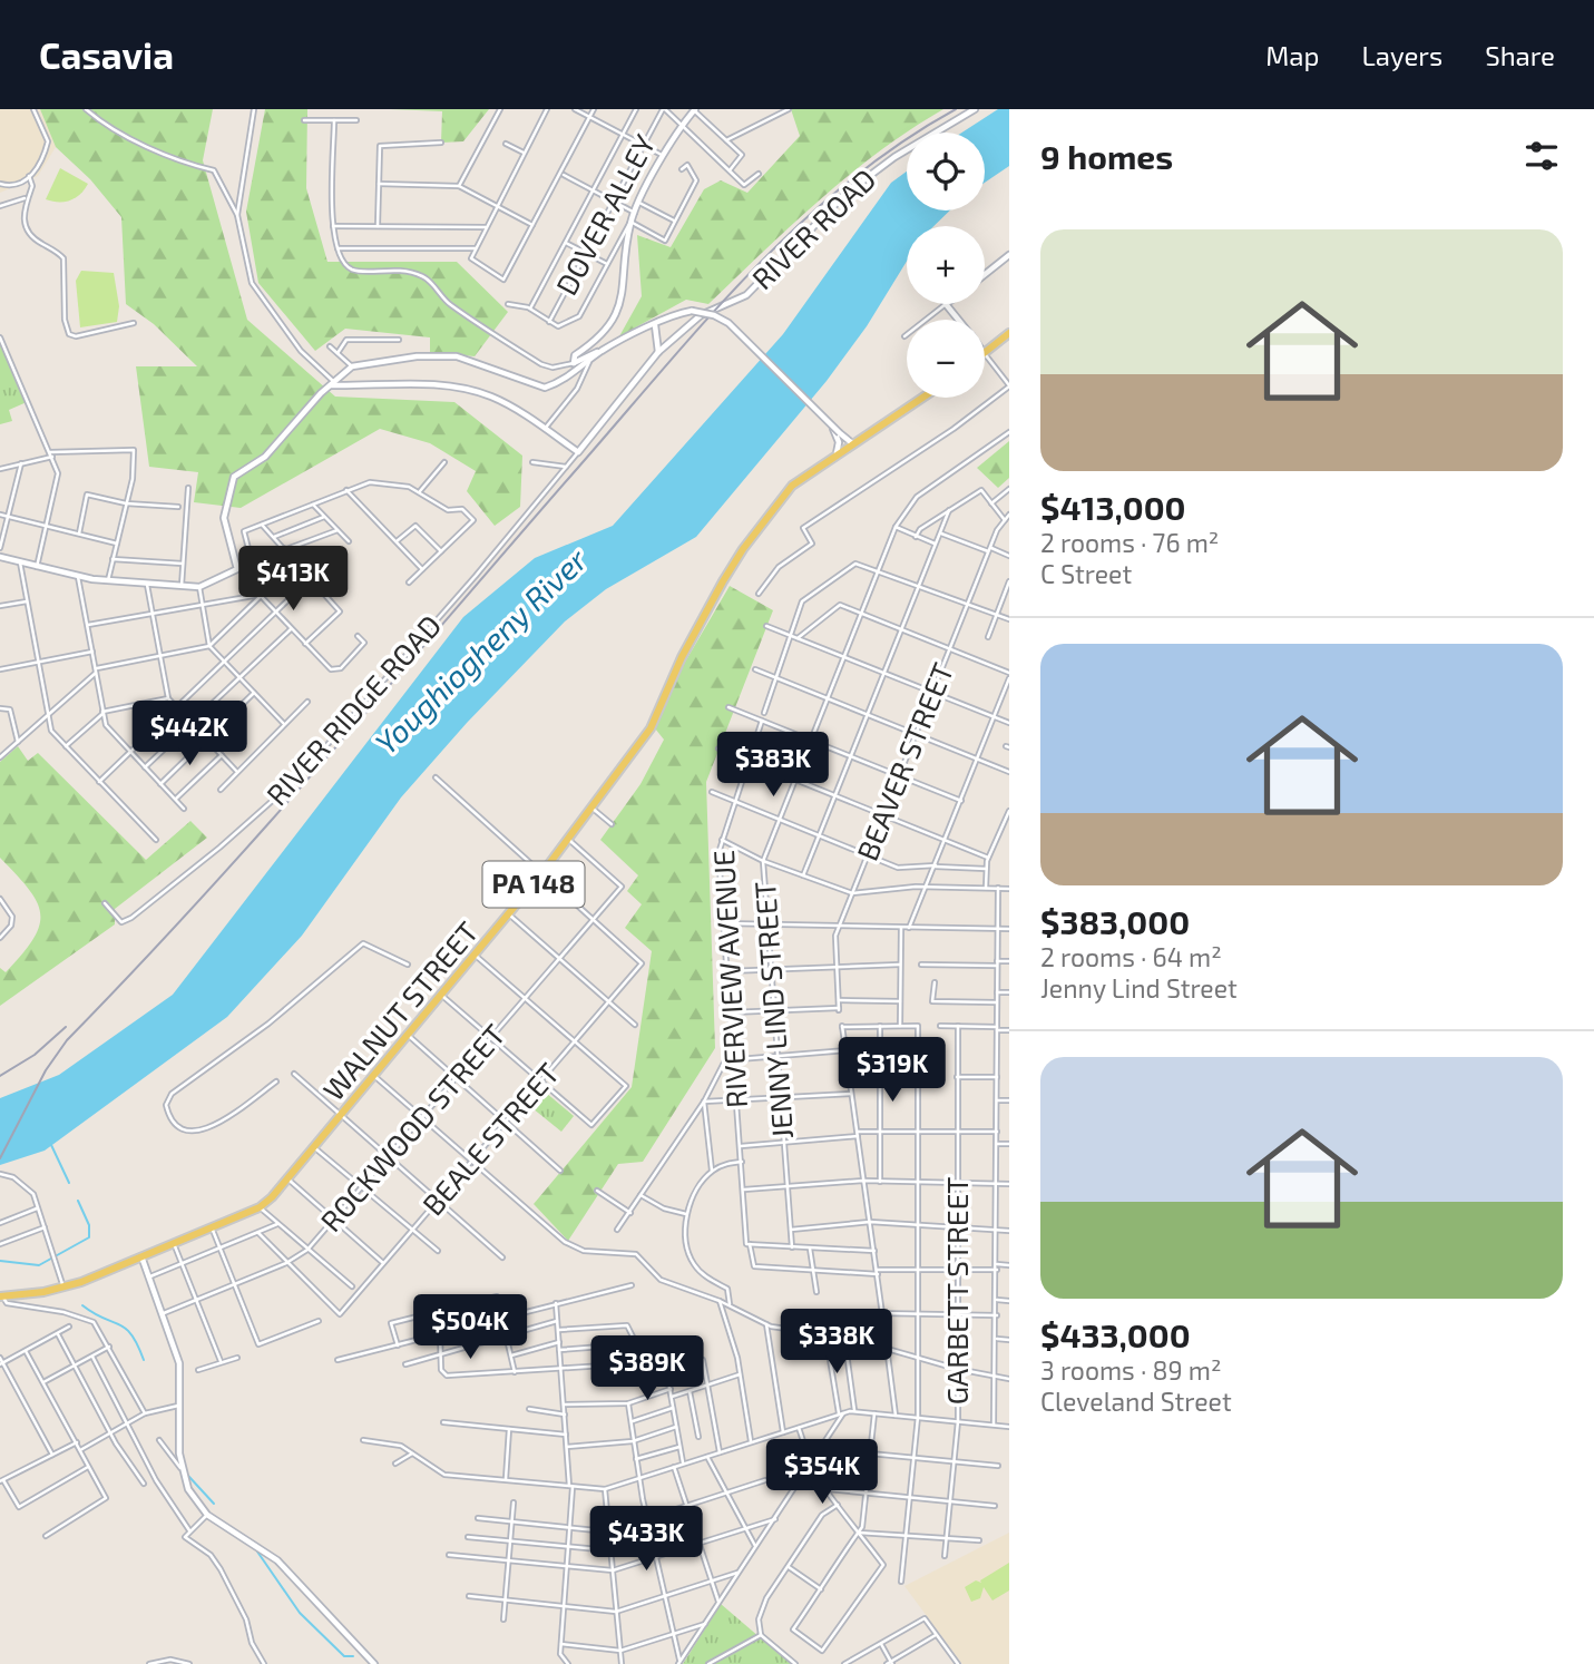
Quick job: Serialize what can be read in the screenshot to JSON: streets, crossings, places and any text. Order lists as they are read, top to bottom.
{
  "streets": {
    "main road": ["PA 148", "WALNUT STREET"],
    "street": [
      "DOVER ALLEY",
      "RIVER ROAD",
      "RIVER RIDGE ROAD",
      "BEAVER STREET",
      "RIVERVIEW AVENUE",
      "JENNY LIND STREET",
      "ROCKWOOD STREET",
      "BEALE STREET",
      "GARBETT STREET"
    ]
  },
  "crossings": [
    ["RIVER ROAD", "RIVER RIDGE ROAD"],
    ["BEAVER STREET", "JENNY LIND STREET"],
    ["WALNUT STREET", "ROCKWOOD STREET"],
    ["ROCKWOOD STREET", "BEALE STREET"]
  ],
  "water": ["Youghiogheny River"],
  "page": {
    "header": "Casavia",
    "nav": ["Map", "Layers", "Share"],
    "heading": "9 homes",
    "map_buttons": ["+", "−"],
    "list": [
      {
        "name": "$413,000",
        "note": "2 rooms · 76 m² · C Street"
      },
      {
        "name": "$383,000",
        "note": "2 rooms · 64 m² · Jenny Lind Street"
      },
      {
        "name": "$433,000",
        "note": "3 rooms · 89 m² · Cleveland Street"
      }
    ],
    "price": [
      "$413K",
      "$442K",
      "$383K",
      "$319K",
      "$504K",
      "$338K",
      "$389K",
      "$354K",
      "$433K"
    ]
  }
}
